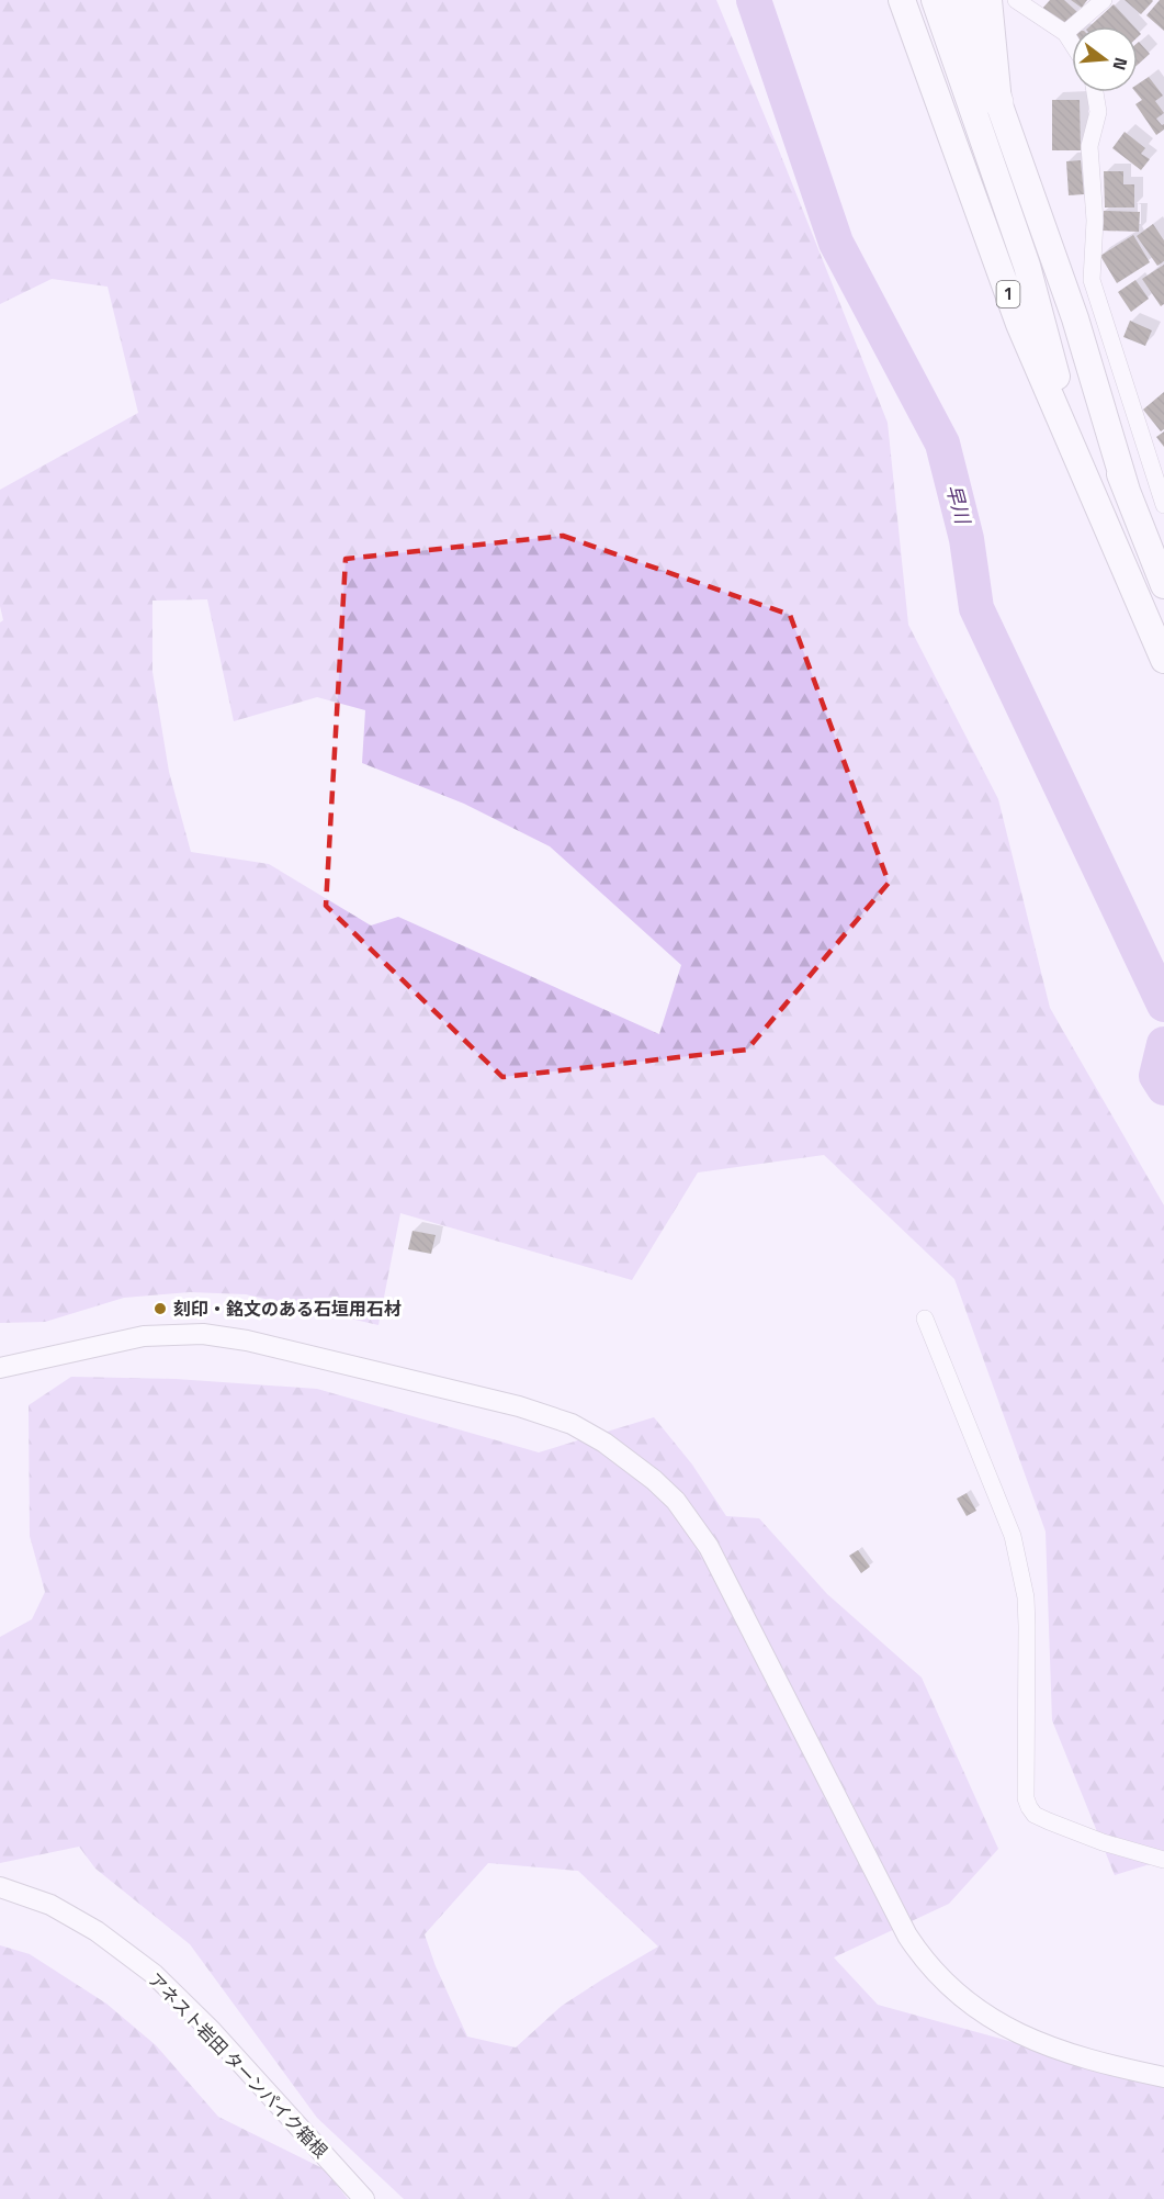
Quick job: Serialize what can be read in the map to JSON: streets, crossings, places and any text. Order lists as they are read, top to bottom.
{
  "streets": {
    "highway": ["1"],
    "street": ["アネスト岩田 ターンパイク箱根"]
  },
  "water": ["早川"],
  "places": ["刻印・銘文のある石垣用石材"],
  "north": "right"
}
